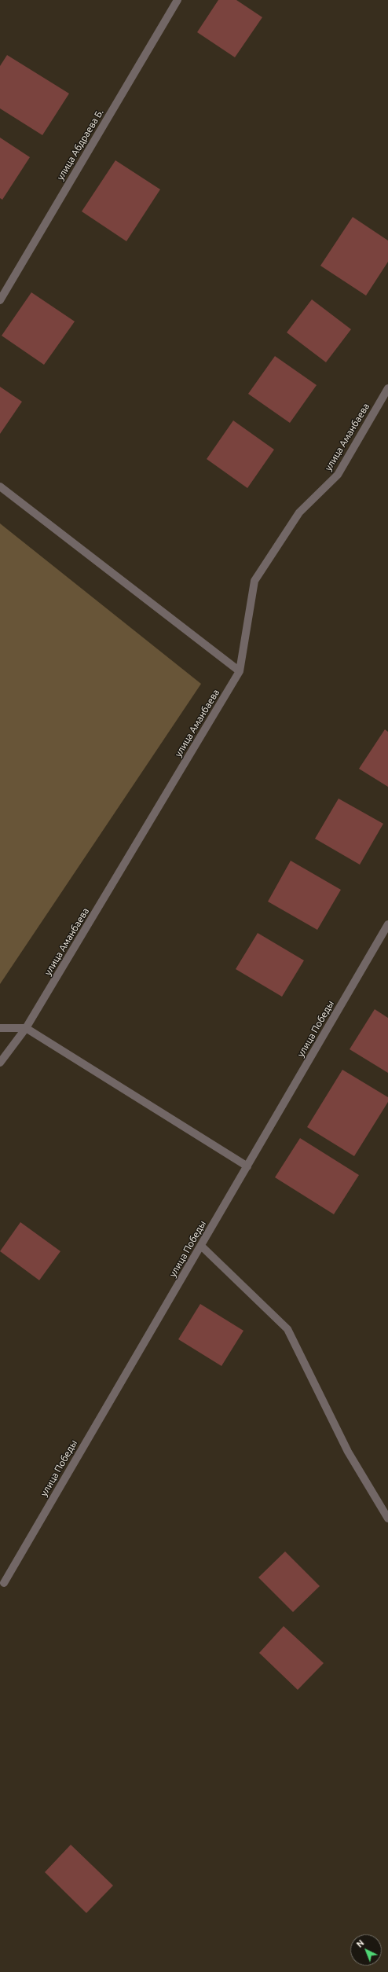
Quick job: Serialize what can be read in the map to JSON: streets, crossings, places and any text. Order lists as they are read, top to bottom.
{
  "streets": {
    "street": ["улица Абдраева Б.", "улица Аманбаева", "улица Победы"]
  },
  "north": "top left"
}
